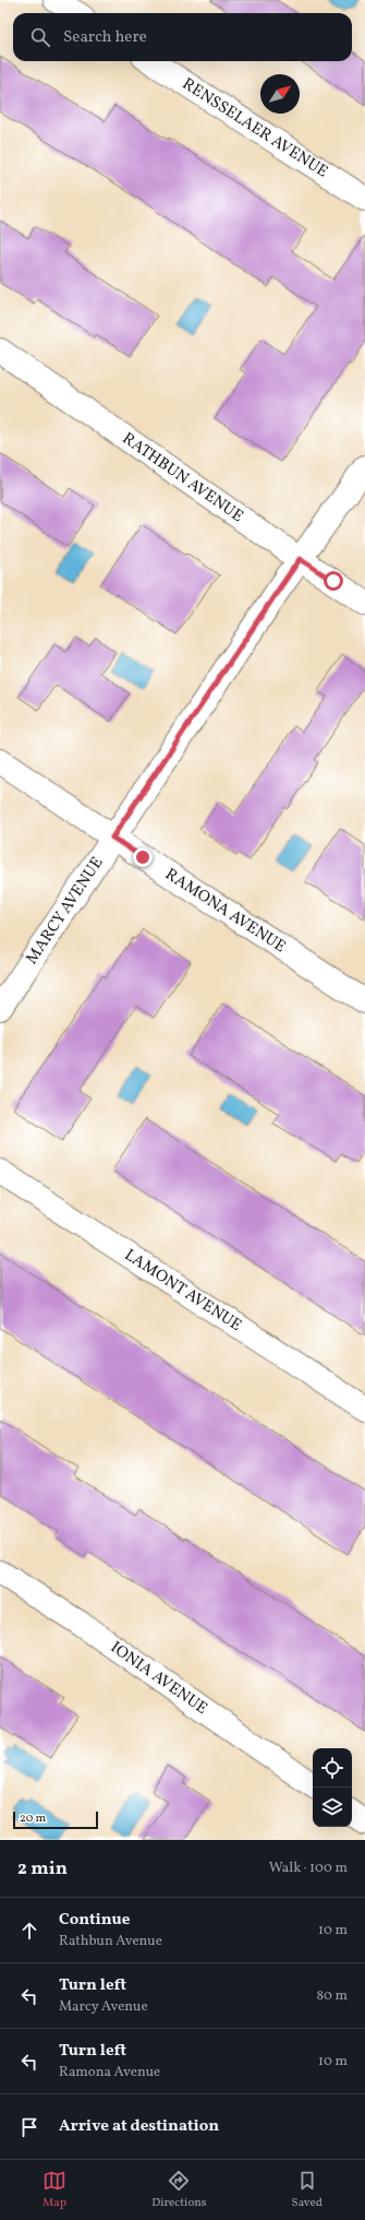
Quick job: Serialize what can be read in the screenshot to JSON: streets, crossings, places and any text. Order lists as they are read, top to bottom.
{
  "streets": {
    "street": [
      "RENSSELAER AVENUE",
      "RATHBUN AVENUE",
      "MARCY AVENUE",
      "RAMONA AVENUE",
      "LAMONT AVENUE",
      "IONIA AVENUE"
    ]
  },
  "crossings": [
    ["RATHBUN AVENUE", "MARCY AVENUE"],
    ["MARCY AVENUE", "RAMONA AVENUE"]
  ],
  "scale_bar": "20 m",
  "north": "top right",
  "page": {
    "search": "Search here",
    "scale": "20 m",
    "heading": ["2 min", "Walk · 100 m"],
    "list": [
      ["Continue", "Rathbun Avenue", "10 m"],
      ["Turn left", "Marcy Avenue", "80 m"],
      ["Turn left", "Ramona Avenue", "10 m"],
      "Arrive at destination"
    ],
    "nav": ["Map", "Directions", "Saved"]
  }
}
